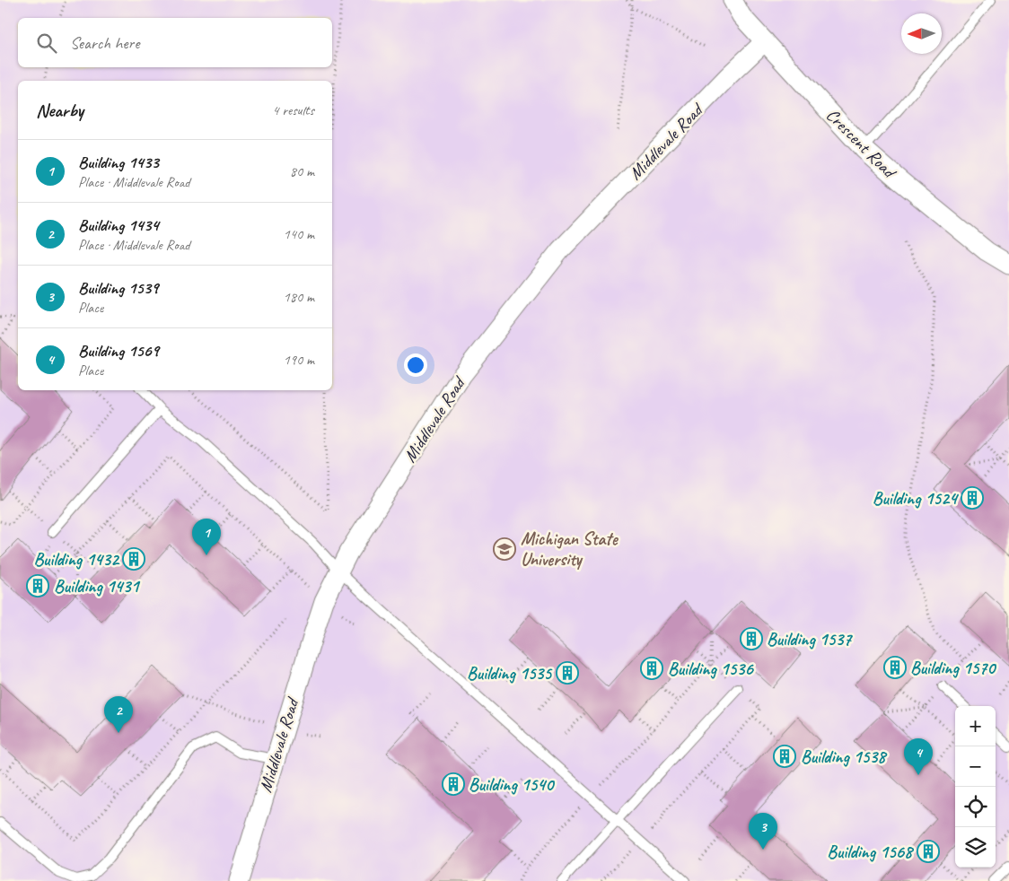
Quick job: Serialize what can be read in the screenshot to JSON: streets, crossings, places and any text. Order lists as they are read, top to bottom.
{
  "streets": {
    "street": ["Middlevale Road", "Crescent Road"]
  },
  "crossings": [
    ["Middlevale Road", "Crescent Road"]
  ],
  "places": {
    "building": [
      "Building 1524",
      "Building 1432",
      "Building 1431",
      "Building 1537",
      "Building 1570",
      "Building 1536",
      "Building 1535",
      "Building 1538",
      "Building 1540",
      "Building 1568"
    ],
    "school or university": ["Michigan State University"]
  },
  "north": "left",
  "page": {
    "search": "Search here",
    "heading": ["Nearby", "4 results"],
    "list": [
      {
        "mark": "1",
        "name": "Building 1433",
        "note": "Place · Middlevale Road",
        "value": "80 m"
      },
      {
        "mark": "2",
        "name": "Building 1434",
        "note": "Place · Middlevale Road",
        "value": "140 m"
      },
      {
        "mark": "3",
        "name": "Building 1539",
        "note": "Place",
        "value": "180 m"
      },
      {
        "mark": "4",
        "name": "Building 1569",
        "note": "Place",
        "value": "190 m"
      }
    ],
    "pins": [
      "1",
      "2",
      "4",
      "3"
    ],
    "map_buttons": ["+", "−"]
  }
}
